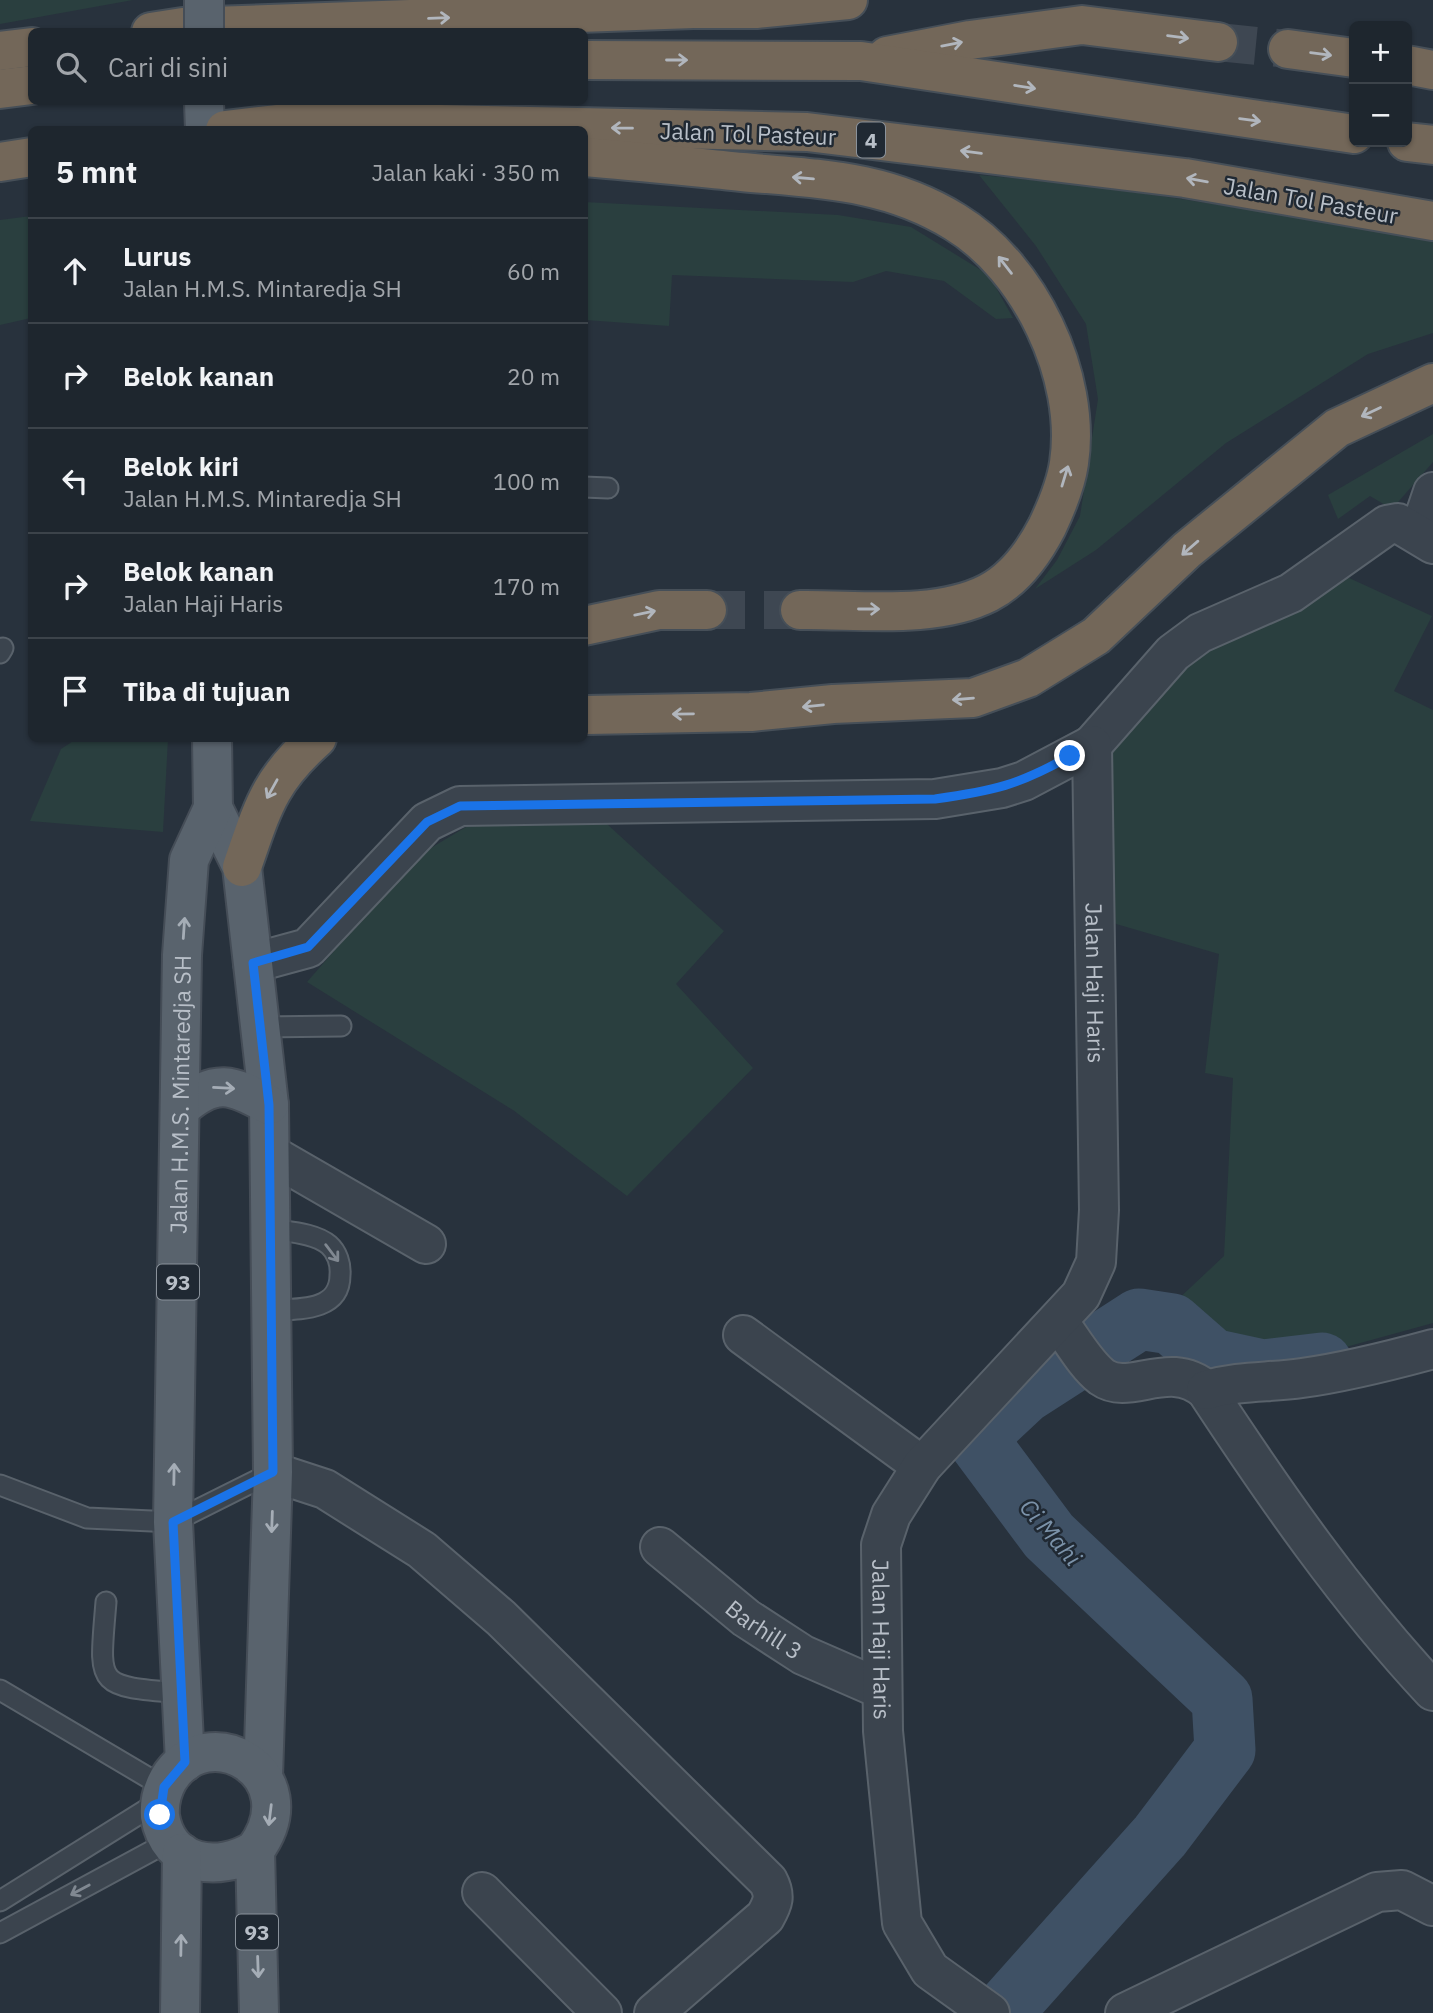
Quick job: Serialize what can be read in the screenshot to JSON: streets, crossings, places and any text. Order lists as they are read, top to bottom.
{
  "streets": {
    "highway": ["Jalan Tol Pasteur", "4"],
    "main road": ["Jalan H.M.S. Mintaredja SH", "93"],
    "street": ["Jalan Haji Haris", "Barhill 3"]
  },
  "crossings": [
    ["Jalan Haji Haris", "Barhill 3"]
  ],
  "water": ["Ci Mahi"],
  "page": {
    "map_buttons": ["+", "−"],
    "search": "Cari di sini",
    "heading": ["5 mnt", "Jalan kaki · 350 m"],
    "list": [
      ["Lurus", "Jalan H.M.S. Mintaredja SH", "60 m"],
      ["Belok kanan", "20 m"],
      ["Belok kiri", "Jalan H.M.S. Mintaredja SH", "100 m"],
      ["Belok kanan", "Jalan Haji Haris", "170 m"],
      "Tiba di tujuan"
    ]
  }
}
